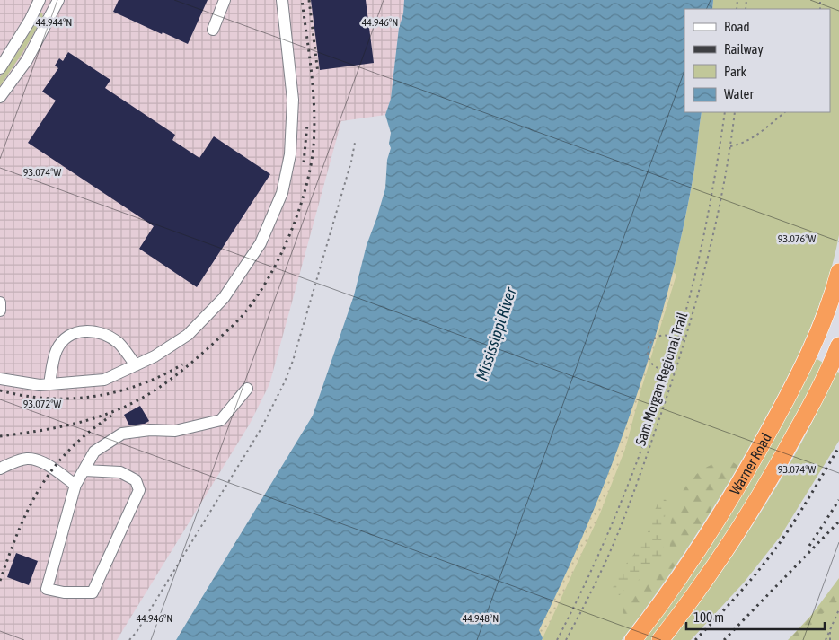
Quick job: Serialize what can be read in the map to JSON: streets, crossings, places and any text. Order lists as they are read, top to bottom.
{
  "streets": {
    "highway": ["Warner Road"],
    "path": ["Sam Morgan Regional Trail"]
  },
  "water": ["Mississippi River"],
  "legend": [
    "Road",
    "Railway",
    "Park",
    "Water"
  ],
  "scale_bar": "100 m",
  "coordinates": [
    "44.944°N",
    "44.946°N",
    "93.074°W",
    "93.076°W",
    "93.072°W",
    "44.948°N"
  ]
}
